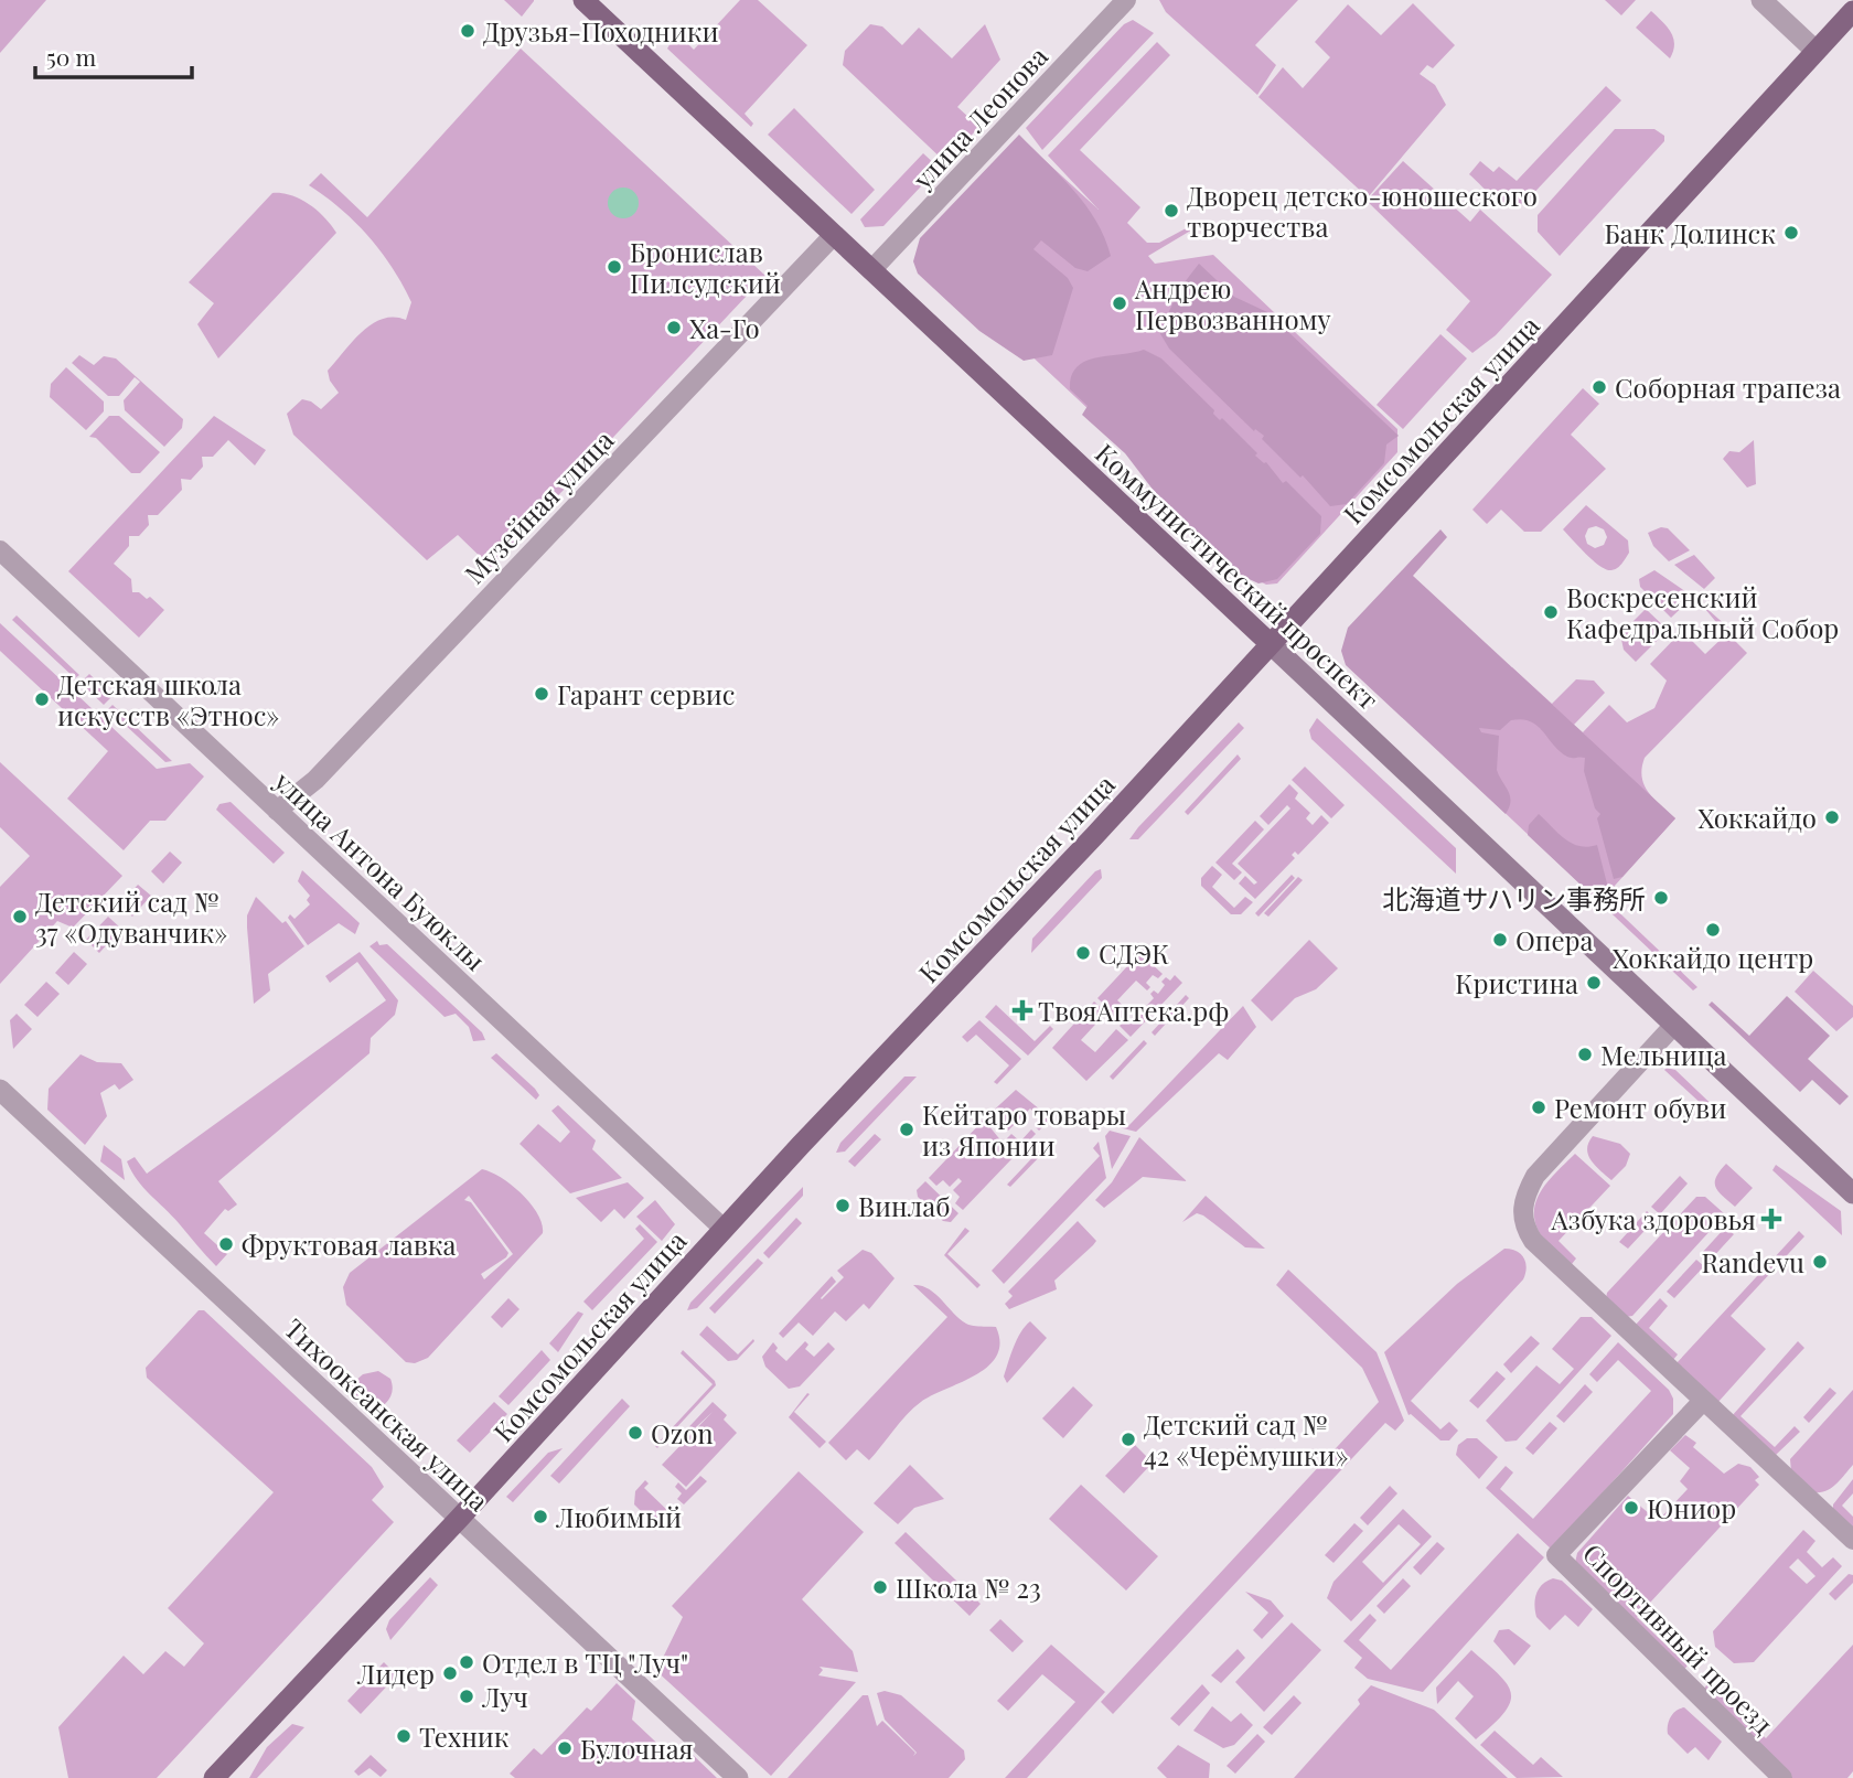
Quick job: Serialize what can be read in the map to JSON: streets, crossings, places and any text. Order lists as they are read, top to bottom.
{
  "streets": {
    "main road": ["Комсомольская улица", "Коммунистический проспект"],
    "street": [
      "улица Леонова",
      "Музейная улица",
      "улица Антона Буюклы",
      "Тихоокеанская улица",
      "Спортивный проезд"
    ]
  },
  "crossings": [
    ["улица Леонова", "Коммунистический проспект"],
    ["Комсомольская улица", "Коммунистический проспект"],
    ["Комсомольская улица", "улица Антона Буюклы"],
    ["Комсомольская улица", "Тихоокеанская улица"],
    ["Музейная улица", "Коммунистический проспект"],
    ["Музейная улица", "улица Антона Буюклы"]
  ],
  "places": {
    "other": [
      "Друзья-Походники",
      "Дворец детско-юношеского творчества",
      "Банк Долинск",
      "Бронислав Пилсудский",
      "Андрею Первозванному",
      "Ха-Го",
      "Соборная трапеза",
      "Воскресенский Кафедральный Собор",
      "Гарант сервис",
      "Детская школа искусств «Этнос»",
      "Хоккайдо",
      "北海道サハリン事務所",
      "Детский сад № 37 «Одуванчик»",
      "Хоккайдо центр",
      "Опера",
      "СДЭК",
      "Кристина",
      "Мельница",
      "Ремонт обуви",
      "Кейтаро товары из Японии",
      "Винлаб",
      "Фруктовая лавка",
      "Randevu",
      "Ozon",
      "Детский сад № 42 «Черёмушки»",
      "Юниор",
      "Любимый",
      "Школа № 23",
      "Отдел в ТЦ \"Луч\"",
      "Лидер",
      "Луч",
      "Техник",
      "Булочная"
    ],
    "health": ["ТвояАптека.рф", "Азбука здоровья"]
  },
  "scale_bar": "50 m"
}
